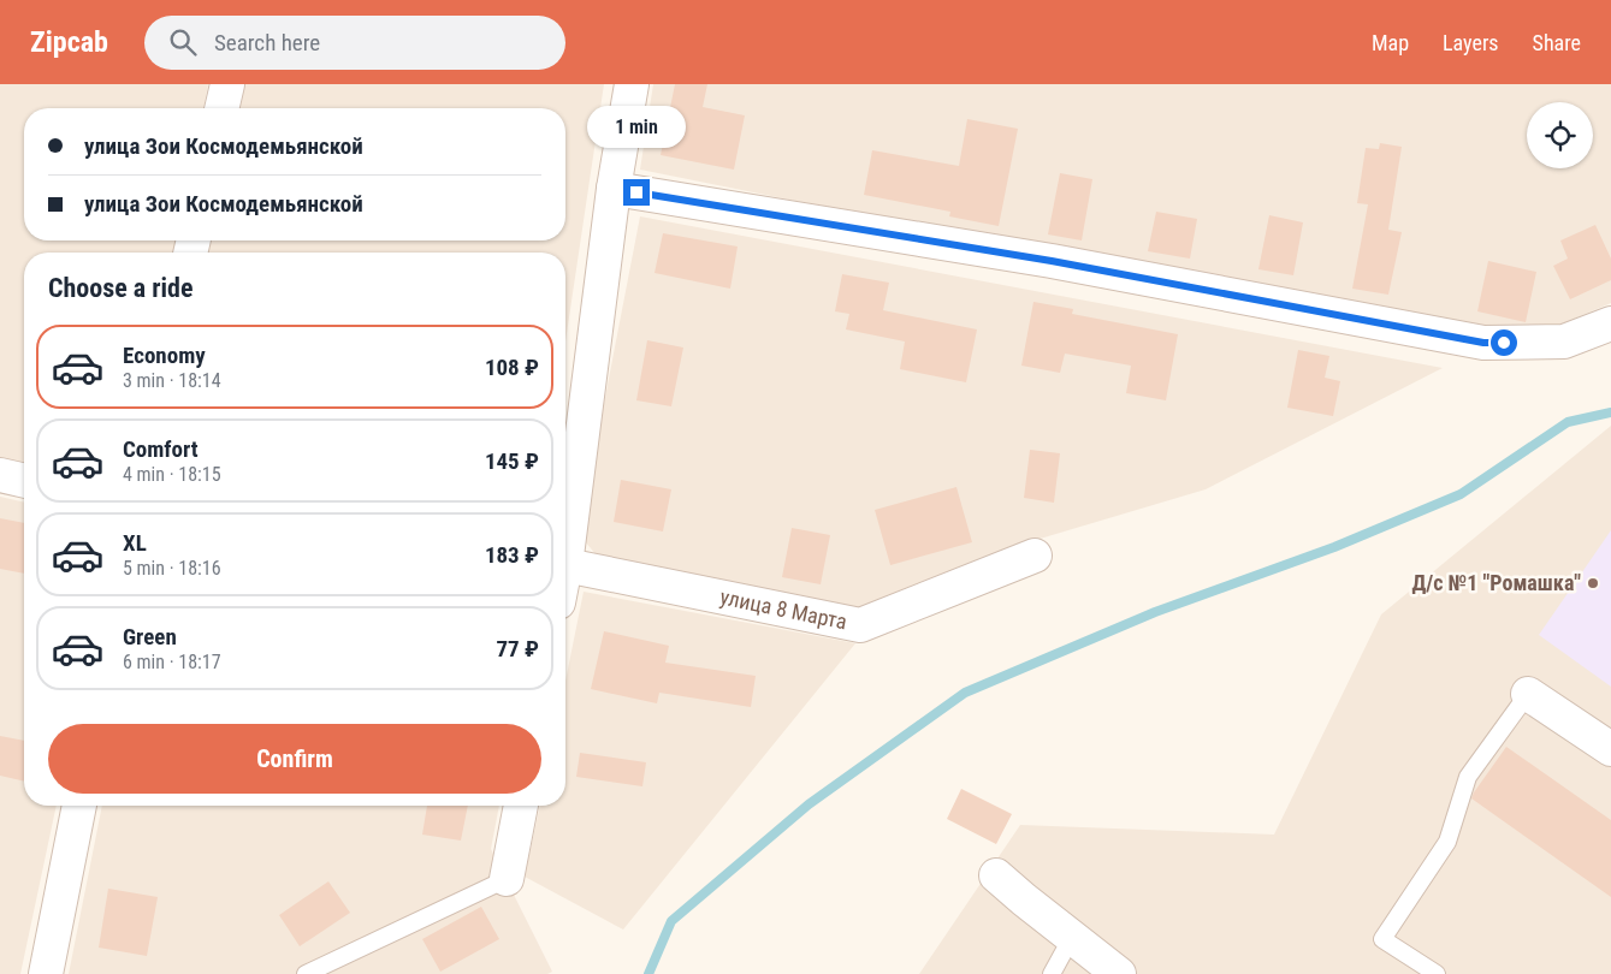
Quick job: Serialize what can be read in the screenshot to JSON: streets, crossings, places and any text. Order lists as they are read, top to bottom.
{
  "streets": {
    "street": ["улица 8 Марта"]
  },
  "places": ["Д/с №1 \"Ромашка\""],
  "page": {
    "header": "Zipcab",
    "search": "Search here",
    "nav": ["Map", "Layers", "Share"],
    "bubble": "1 min",
    "banner": ["улица Зои Космодемьянской", "улица Зои Космодемьянской"],
    "heading": "Choose a ride",
    "list": [
      {
        "name": "Economy",
        "note": "3 min · 18:14",
        "value": "108 ₽"
      },
      {
        "name": "Comfort",
        "note": "4 min · 18:15",
        "value": "145 ₽"
      },
      {
        "name": "XL",
        "note": "5 min · 18:16",
        "value": "183 ₽"
      },
      {
        "name": "Green",
        "note": "6 min · 18:17",
        "value": "77 ₽"
      }
    ],
    "buttons": "Confirm"
  }
}
